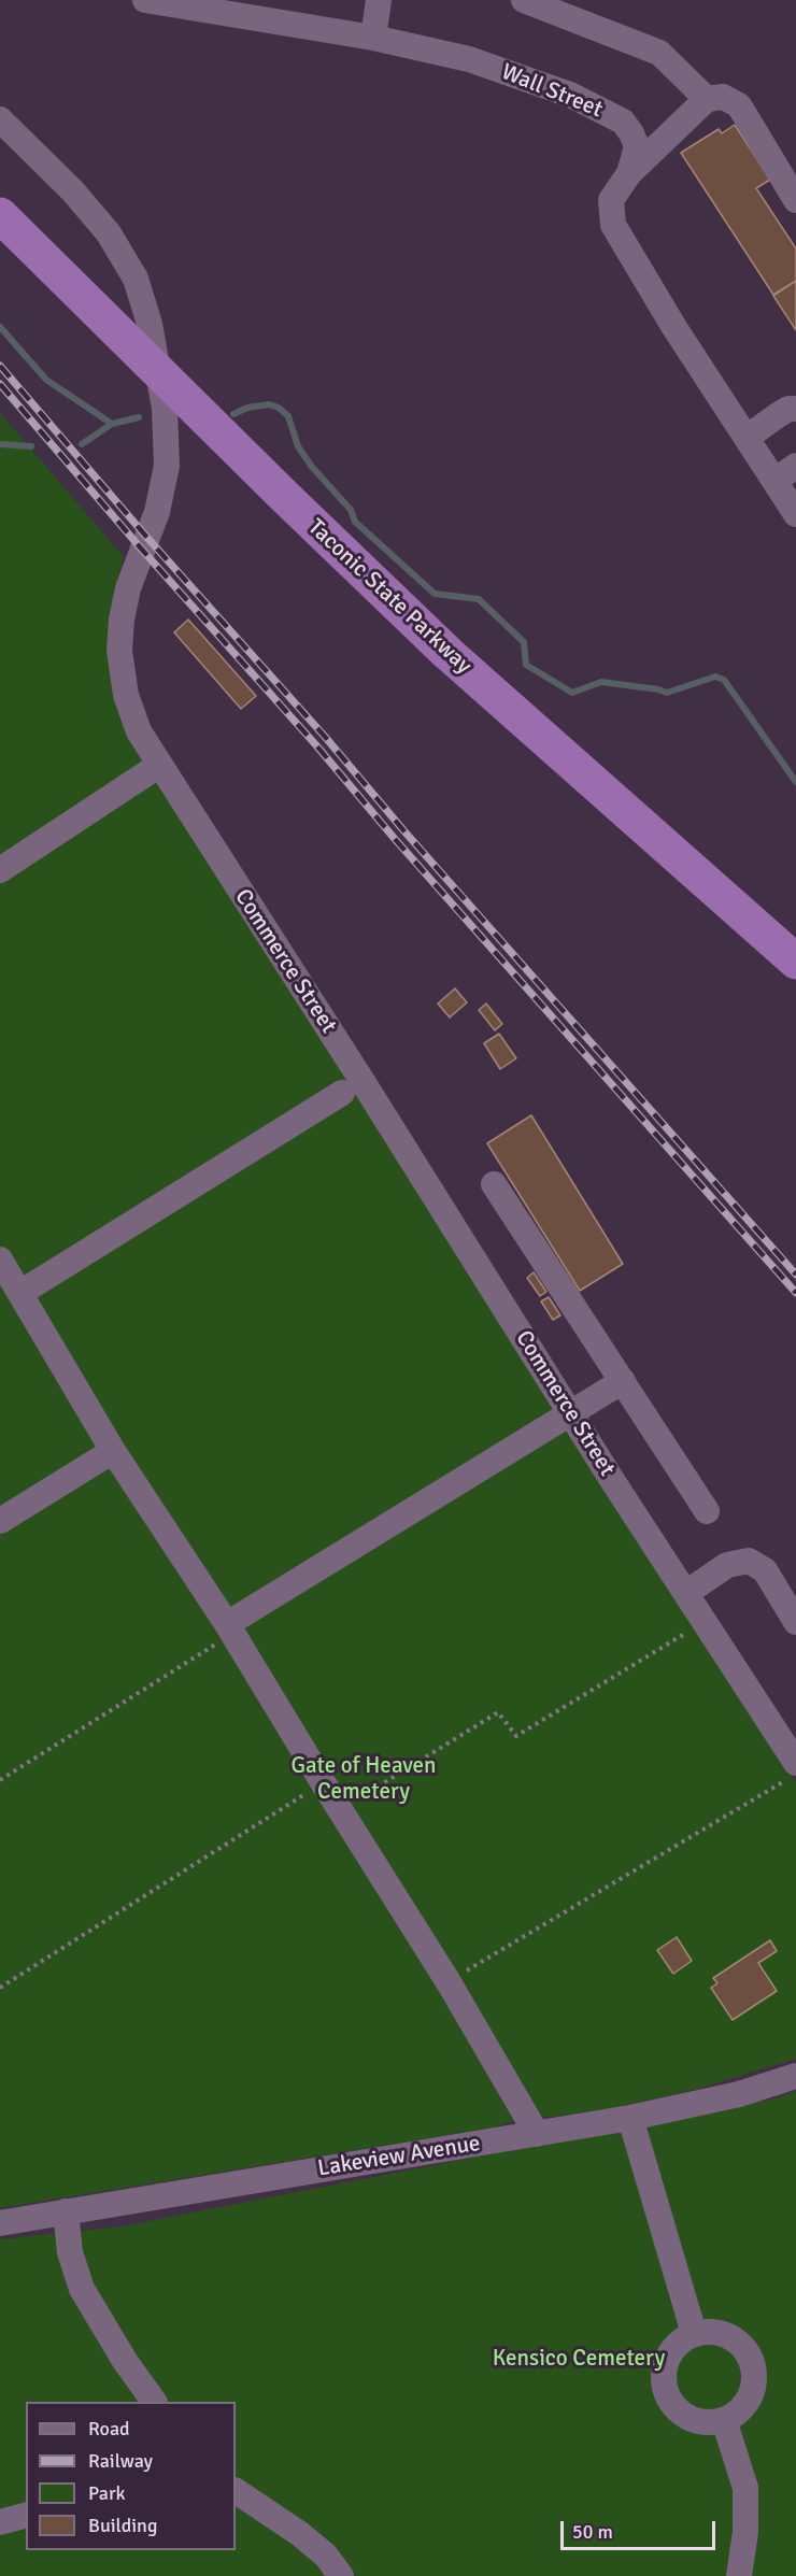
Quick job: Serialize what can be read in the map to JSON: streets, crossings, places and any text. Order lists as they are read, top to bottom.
{
  "streets": {
    "highway": ["Taconic State Parkway"],
    "street": ["Wall Street", "Commerce Street", "Lakeview Avenue"]
  },
  "crossings": [
    ["Taconic State Parkway", "Commerce Street"]
  ],
  "parks": ["Gate of Heaven Cemetery", "Kensico Cemetery"],
  "legend": [
    "Road",
    "Railway",
    "Park",
    "Building"
  ],
  "scale_bar": "50 m"
}
